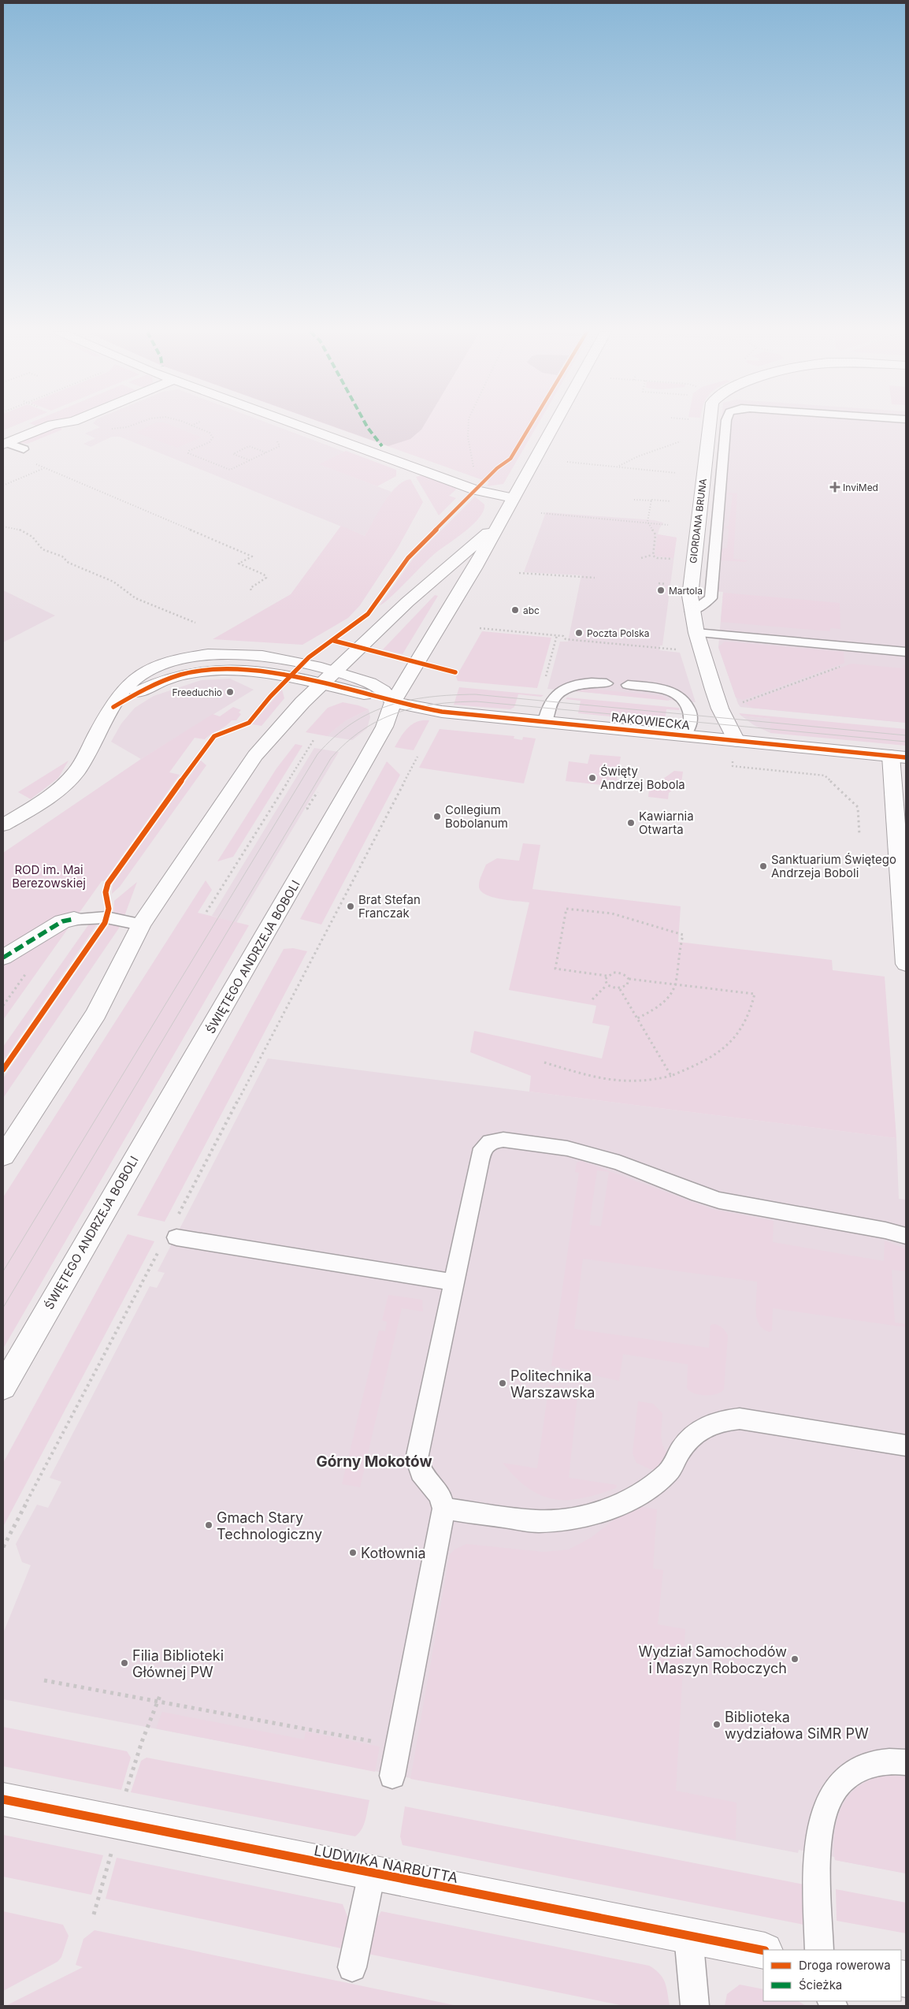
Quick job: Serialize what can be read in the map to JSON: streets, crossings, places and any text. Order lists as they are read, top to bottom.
{
  "streets": {
    "street": [
      "GIORDANA BRUNA",
      "RAKOWIECKA",
      "ŚWIĘTEGO ANDRZEJA BOBOLI",
      "LUDWIKA NARBUTTA"
    ]
  },
  "crossings": [
    ["GIORDANA BRUNA", "RAKOWIECKA"],
    ["RAKOWIECKA", "ŚWIĘTEGO ANDRZEJA BOBOLI"]
  ],
  "districts": ["Górny Mokotów"],
  "parks": ["ROD im. Mai Berezowskiej"],
  "places": {
    "health": ["InviMed"],
    "other": [
      "Martola",
      "abc",
      "Poczta Polska",
      "Freeduchio",
      "Święty Andrzej Bobola",
      "Collegium Bobolanum",
      "Kawiarnia Otwarta",
      "Sanktuarium Świętego Andrzeja Boboli",
      "Brat Stefan Franczak",
      "Politechnika Warszawska",
      "Gmach Stary Technologiczny",
      "Kotłownia",
      "Wydział Samochodów i Maszyn Roboczych",
      "Filia Biblioteki Głównej PW",
      "Biblioteka wydziałowa SiMR PW"
    ]
  },
  "legend": ["Droga rowerowa", "Ścieżka"]
}
